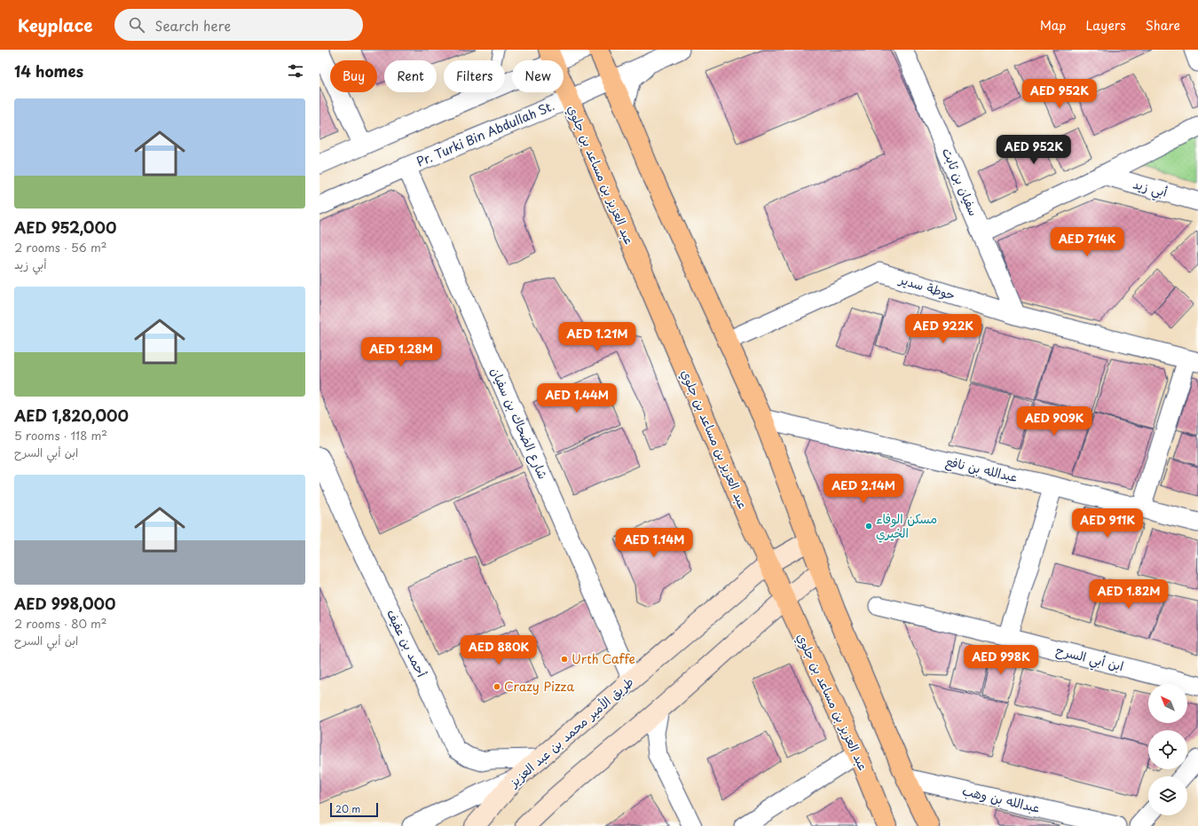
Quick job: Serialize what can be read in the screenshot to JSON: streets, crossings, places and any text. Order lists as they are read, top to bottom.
{
  "streets": {
    "main road": ["عبد العزيز بن مساعد بن جلوي", "طريق الأمير محمد بن عبد العزيز"],
    "street": [
      "Pr. Turki Bin Abdullah St.",
      "سفيان بن ثابت",
      "أبي زيد",
      "حوطة سدير",
      "شارع الضحاك بن سفيان",
      "عبدالله بن نافع",
      "أحمد بن عفيف",
      "ابن أبي السرح",
      "عبدالله بن وهب"
    ]
  },
  "crossings": [
    ["Pr. Turki Bin Abdullah St.", "عبد العزيز بن مساعد بن جلوي"],
    ["Pr. Turki Bin Abdullah St.", "شارع الضحاك بن سفيان"],
    ["عبد العزيز بن مساعد بن جلوي", "طريق الأمير محمد بن عبد العزيز"],
    ["سفيان بن ثابت", "حوطة سدير"],
    ["شارع الضحاك بن سفيان", "طريق الأمير محمد بن عبد العزيز"],
    ["أحمد بن عفيف", "طريق الأمير محمد بن عبد العزيز"]
  ],
  "places": ["مسكن الوفاء الخيري", "Urth Caffe", "Crazy Pizza"],
  "scale_bar": "20 m",
  "north": "top left",
  "page": {
    "header": "Keyplace",
    "search": "Search here",
    "nav": ["Map", "Layers", "Share"],
    "heading": "14 homes",
    "chip": [
      "Buy",
      "Rent",
      "Filters",
      "New"
    ],
    "price": [
      "AED 952K",
      "AED 952K",
      "AED 714K",
      "AED 922K",
      "AED 1.21M",
      "AED 1.28M",
      "AED 1.44M",
      "AED 909K",
      "AED 2.14M",
      "AED 911K",
      "AED 1.14M",
      "AED 1.82M",
      "AED 880K",
      "AED 998K"
    ],
    "list": [
      {
        "name": "AED 952,000",
        "note": "2 rooms · 56 m² · أبي زيد"
      },
      {
        "name": "AED 1,820,000",
        "note": "5 rooms · 118 m² · ابن أبي السرح"
      },
      {
        "name": "AED 998,000",
        "note": "2 rooms · 80 m² · ابن أبي السرح"
      }
    ],
    "scale": "20 m"
  }
}
